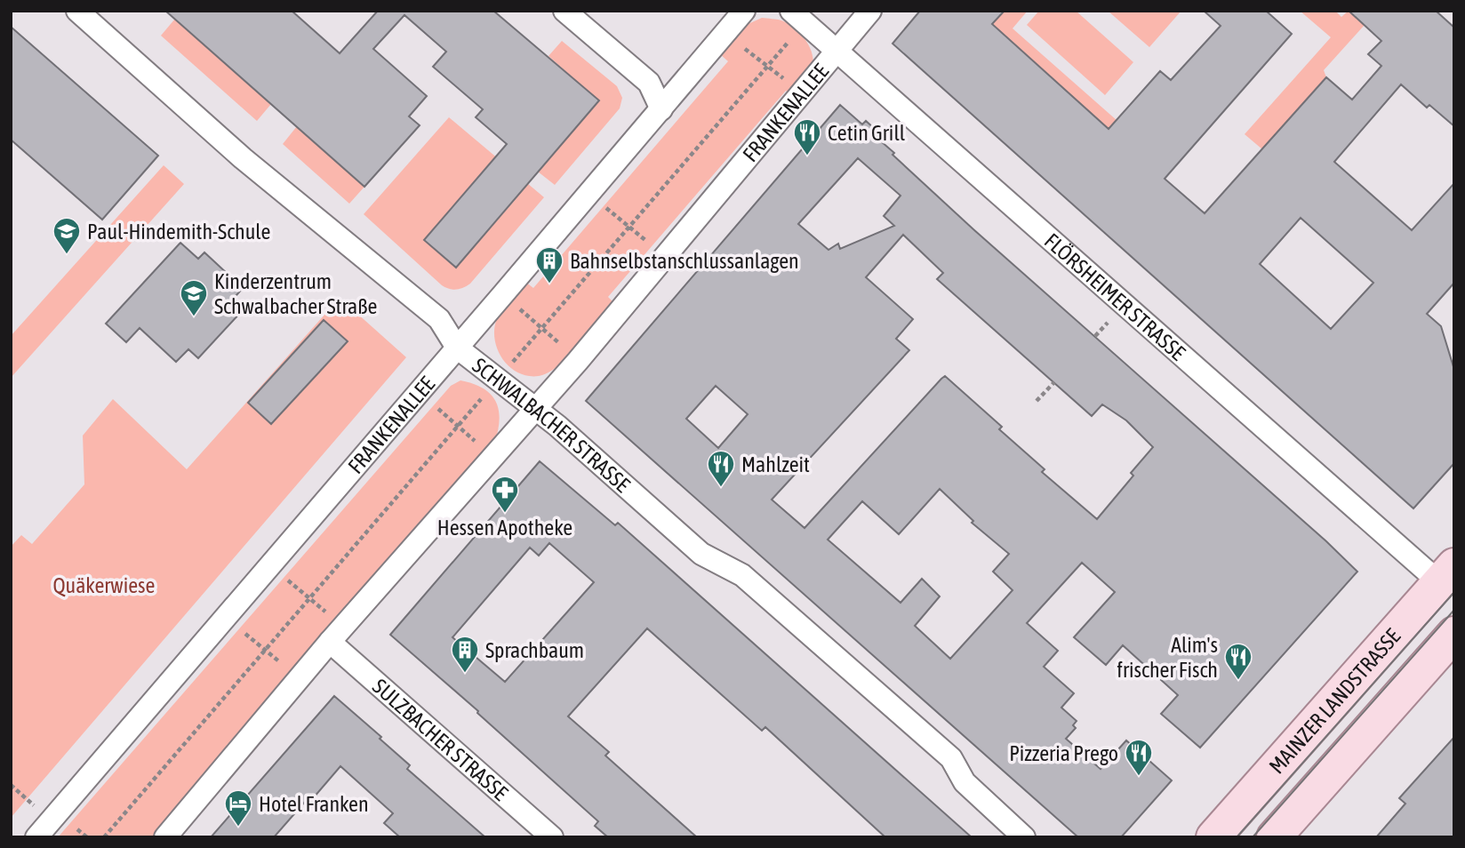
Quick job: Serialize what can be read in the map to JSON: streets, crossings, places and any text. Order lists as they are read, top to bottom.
{
  "streets": {
    "main road": ["MAINZER LANDSTRASSE"],
    "street": [
      "FRANKENALLEE",
      "FLÖRSHEIMER STRASSE",
      "SCHWALBACHER STRASSE",
      "SULZBACHER STRASSE"
    ]
  },
  "crossings": [
    ["FRANKENALLEE", "FLÖRSHEIMER STRASSE"],
    ["FRANKENALLEE", "SCHWALBACHER STRASSE"],
    ["FRANKENALLEE", "SULZBACHER STRASSE"],
    ["FLÖRSHEIMER STRASSE", "MAINZER LANDSTRASSE"]
  ],
  "parks": ["Quäkerwiese"],
  "places": {
    "restaurant": [
      "Cetin Grill",
      "Mahlzeit",
      "Alim's frischer Fisch",
      "Pizzeria Prego"
    ],
    "school or university": ["Paul-Hindemith-Schule", "Kinderzentrum Schwalbacher Straße"],
    "building": ["Bahnselbstanschlussanlagen", "Sprachbaum"],
    "pharmacy": ["Hessen Apotheke"],
    "hotel": ["Hotel Franken"]
  }
}
